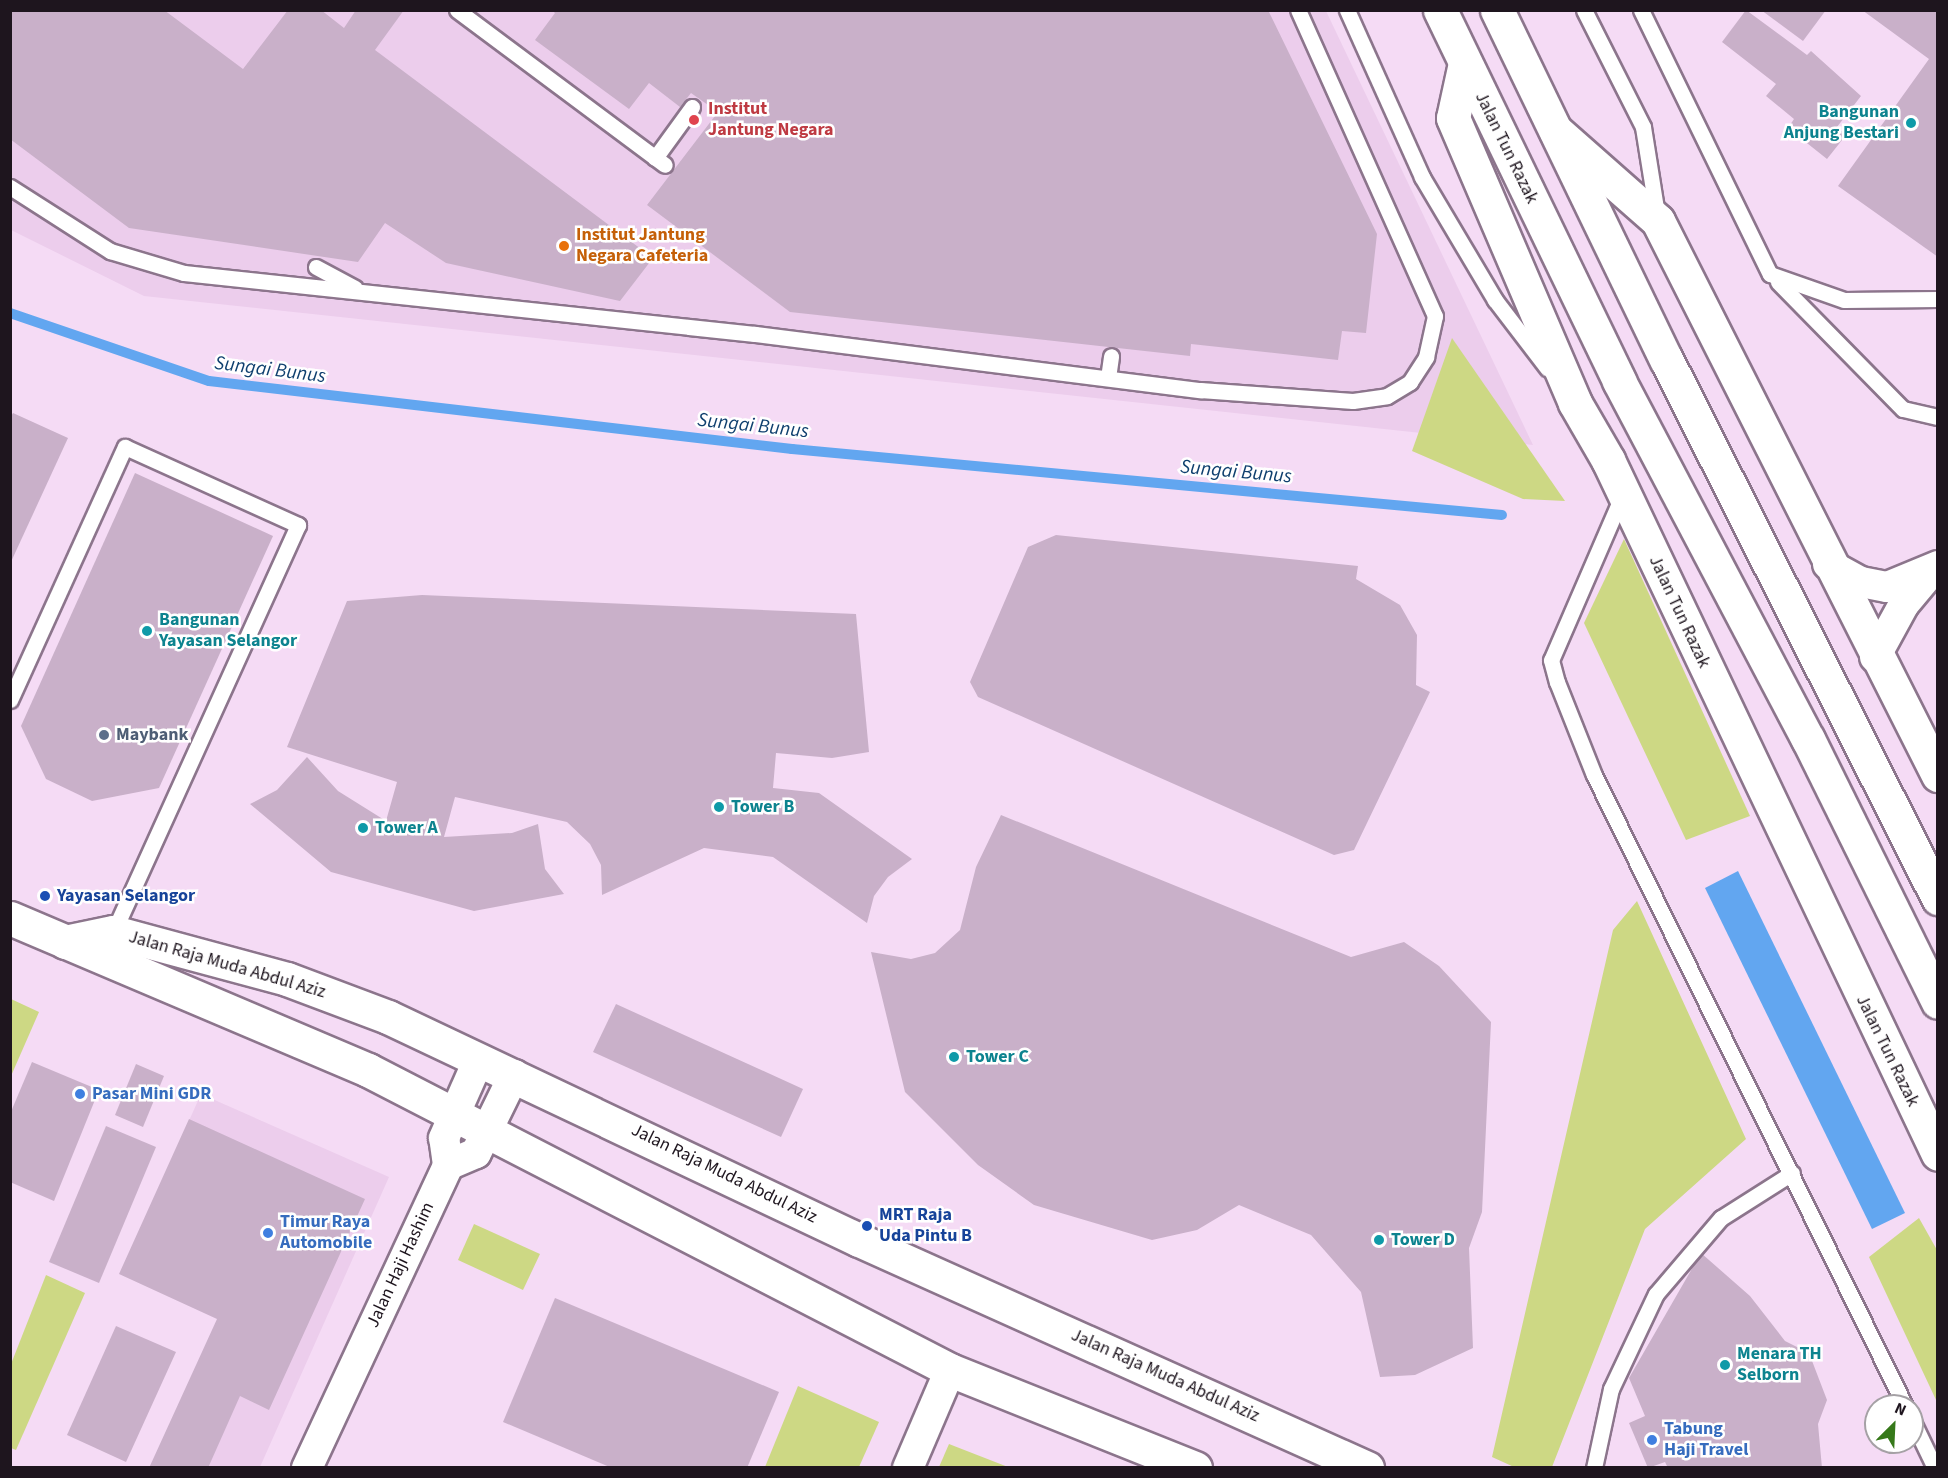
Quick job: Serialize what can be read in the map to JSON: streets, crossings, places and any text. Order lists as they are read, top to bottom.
{
  "streets": {
    "main road": ["Jalan Tun Razak", "Jalan Raja Muda Abdul Aziz"],
    "street": ["Jalan Haji Hashim"]
  },
  "water": ["Sungai Bunus"],
  "places": [
    "Institut Jantung Negara",
    "Bangunan Anjung Bestari",
    "Institut Jantung Negara Cafeteria",
    "Bangunan Yayasan Selangor",
    "Maybank",
    "Tower B",
    "Tower A",
    "Yayasan Selangor",
    "Tower C",
    "Pasar Mini GDR",
    "MRT Raja Uda Pintu B",
    "Timur Raya Automobile",
    "Tower D",
    "Menara TH Selborn",
    "Tabung Haji Travel"
  ],
  "north": "top right"
}
